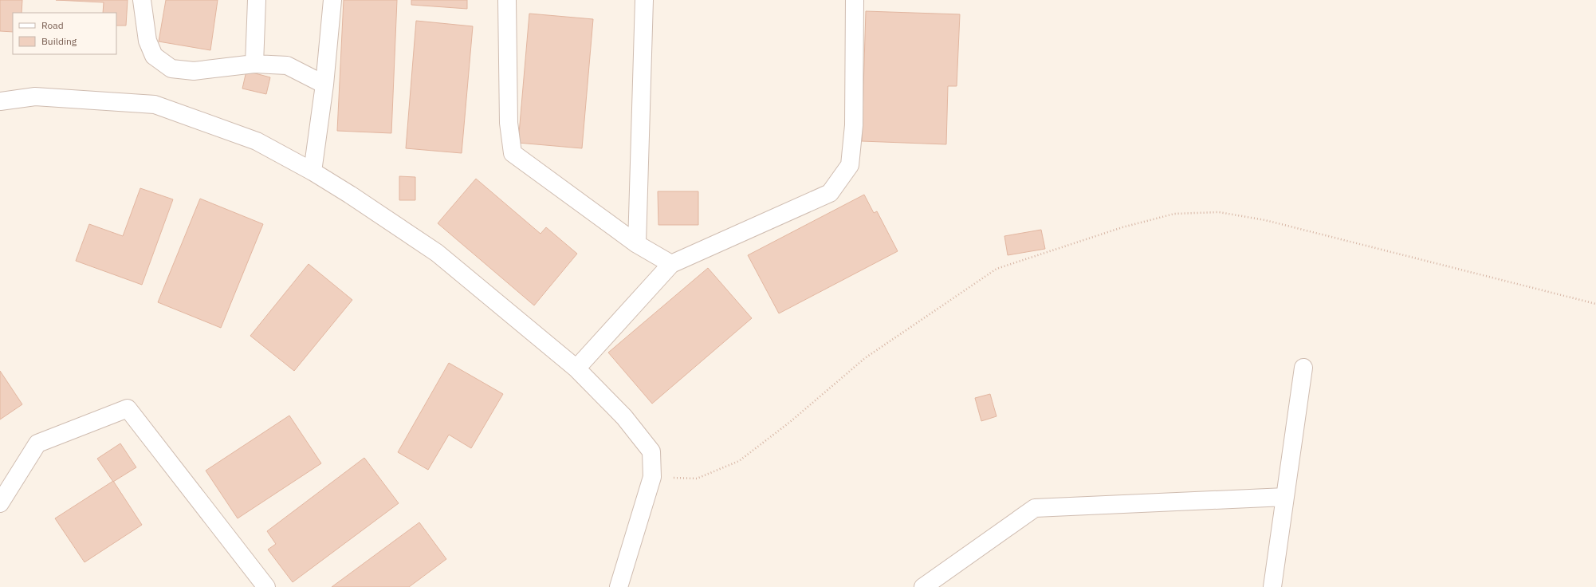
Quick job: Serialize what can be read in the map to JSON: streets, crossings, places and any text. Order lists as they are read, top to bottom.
{
  "legend": ["Road", "Building"]
}
